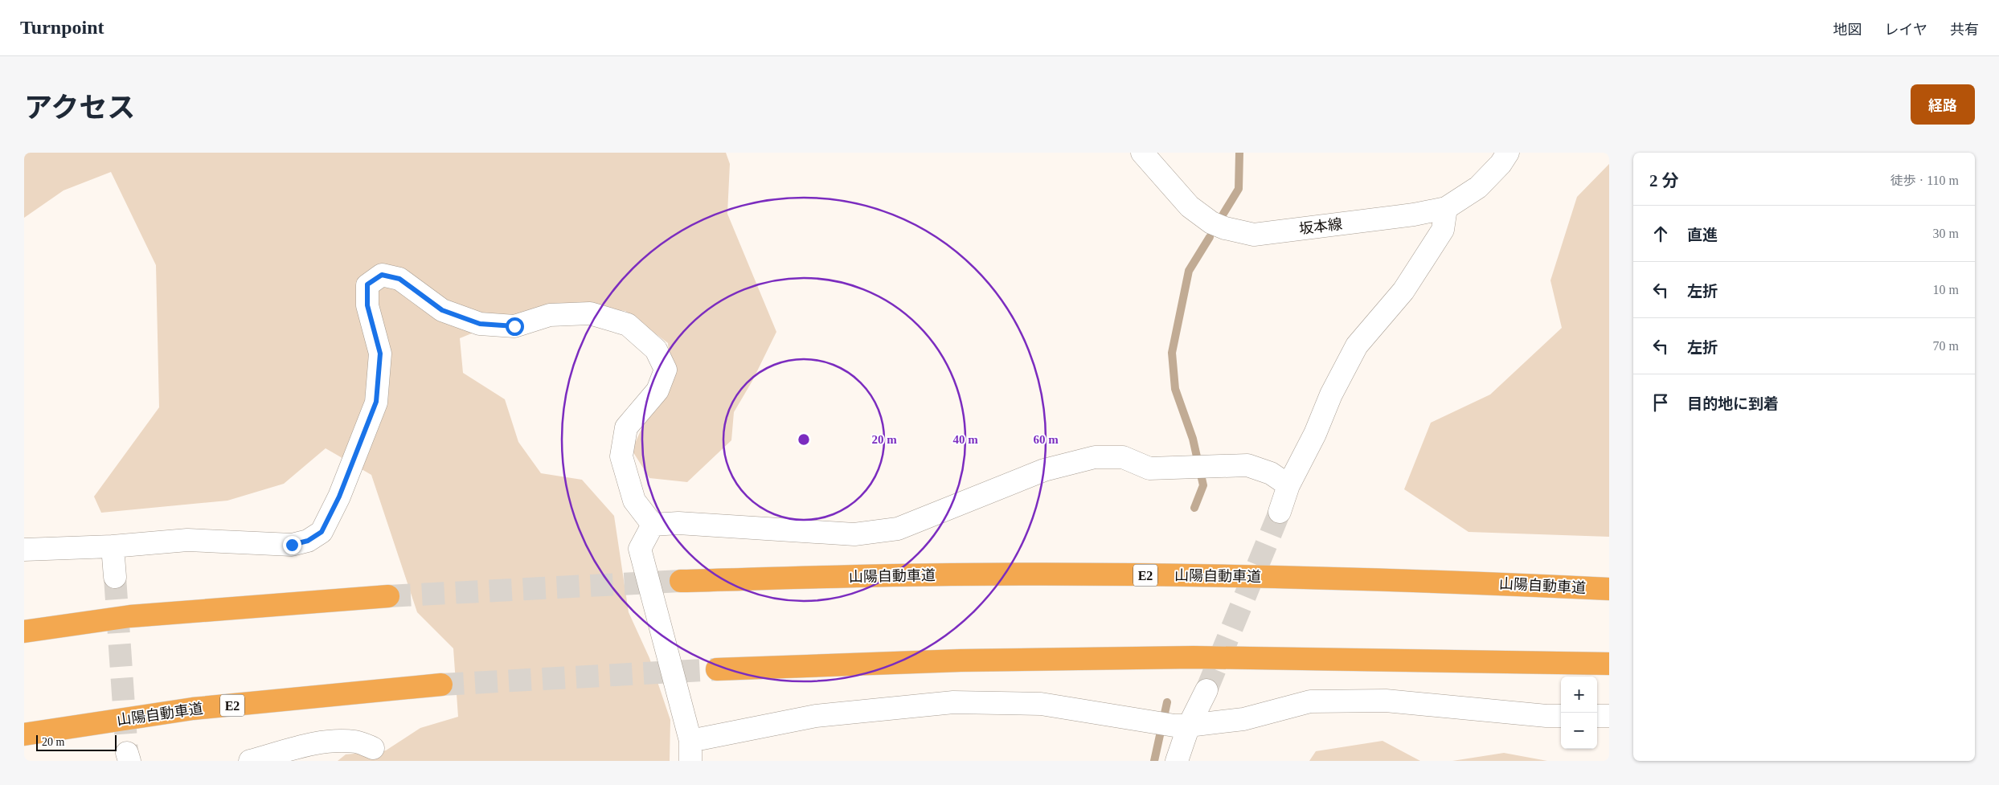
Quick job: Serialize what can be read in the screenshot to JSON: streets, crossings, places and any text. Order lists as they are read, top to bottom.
{
  "streets": {
    "highway": ["E2", "山陽自動車道"],
    "street": ["坂本線"]
  },
  "scale_bar": "20 m",
  "page": {
    "header": "Turnpoint",
    "nav": ["地図", "レイヤ", "共有"],
    "title": "アクセス",
    "buttons": "経路",
    "heading": ["2 分", "徒歩 · 110 m"],
    "list": [
      ["直進", "30 m"],
      ["左折", "10 m"],
      ["左折", "70 m"],
      "目的地に到着"
    ],
    "map_buttons": ["+", "−"],
    "scale": "20 m"
  },
  "rings": ["20 m", "40 m", "60 m"]
}
